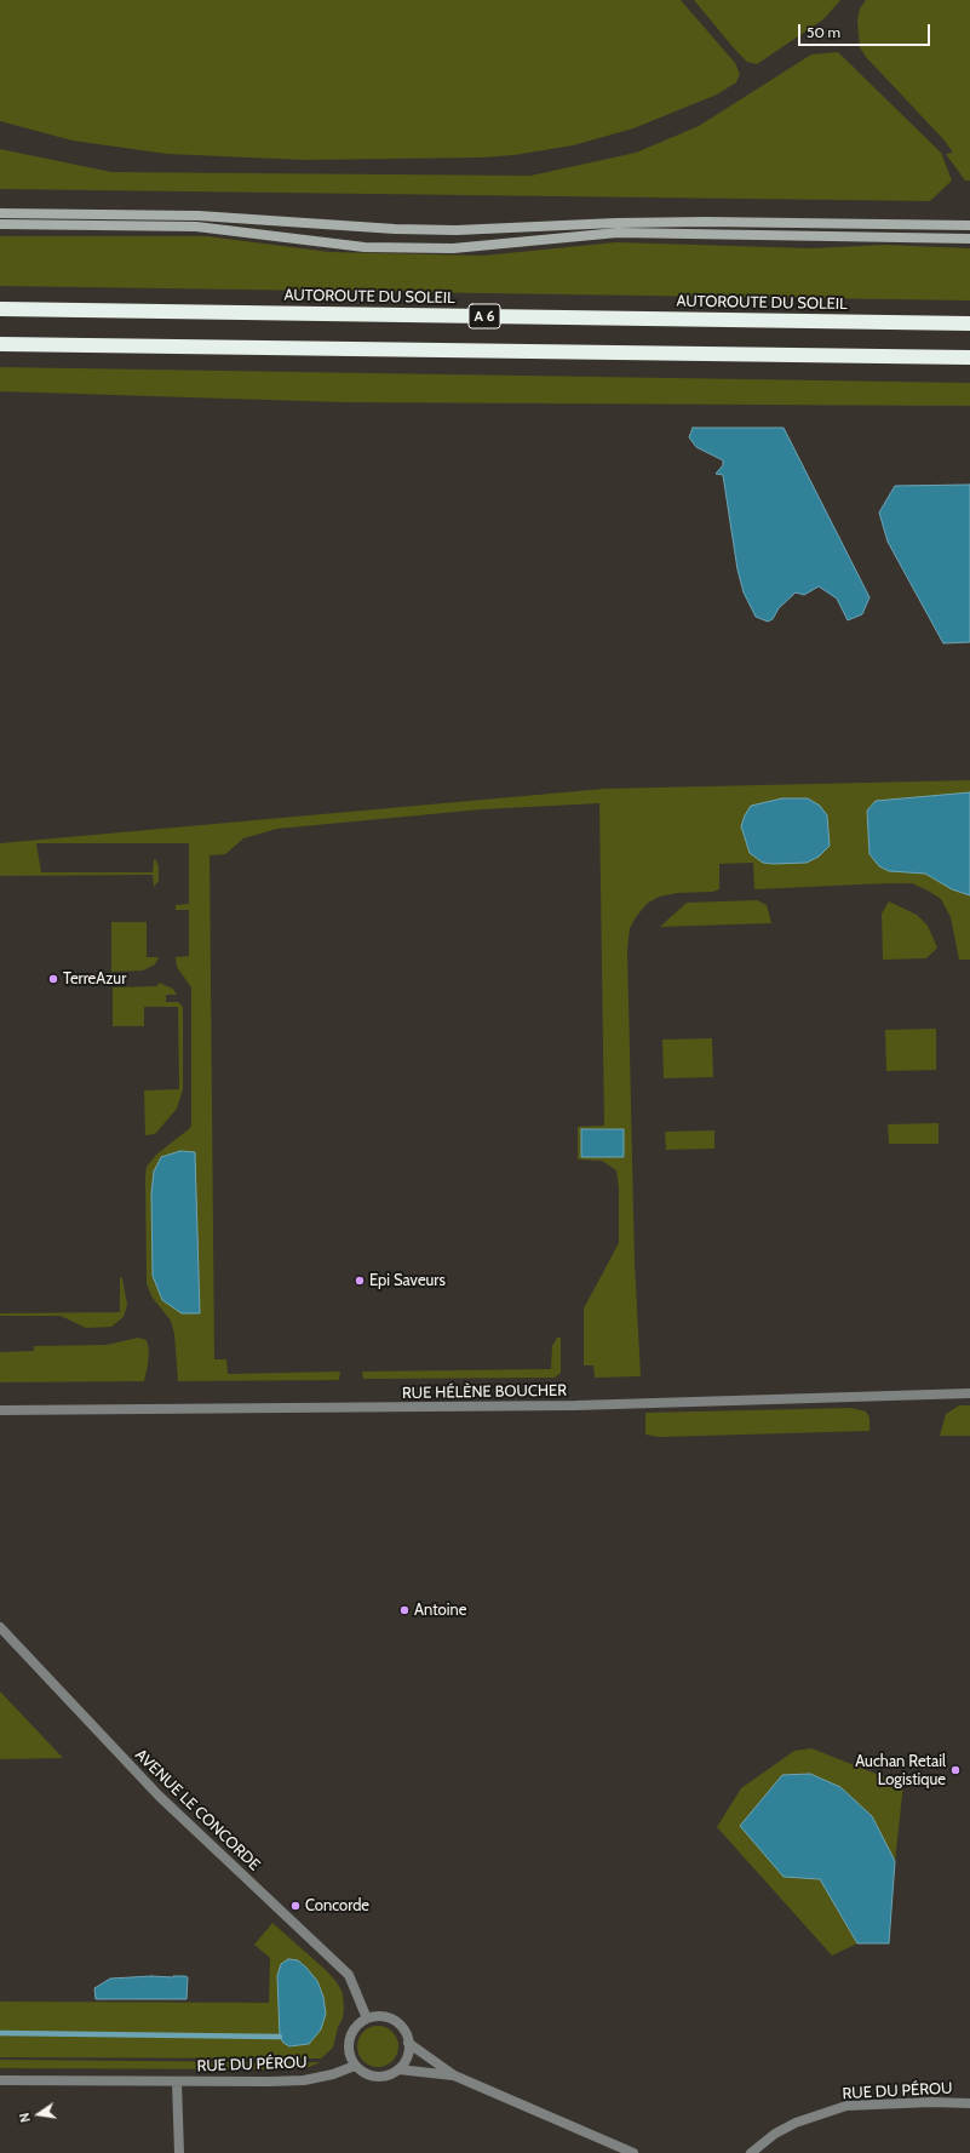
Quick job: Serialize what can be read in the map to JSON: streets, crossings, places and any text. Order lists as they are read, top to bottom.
{
  "streets": {
    "highway": ["AUTOROUTE DU SOLEIL", "A 6"],
    "street": ["RUE HÉLÈNE BOUCHER", "AVENUE LE CONCORDE", "RUE DU PÉROU"]
  },
  "crossings": [
    ["AVENUE LE CONCORDE", "RUE DU PÉROU"]
  ],
  "places": [
    "TerreAzur",
    "Epi Saveurs",
    "Antoine",
    "Auchan Retail Logistique",
    "Concorde"
  ],
  "scale_bar": "50 m",
  "north": "left"
}
